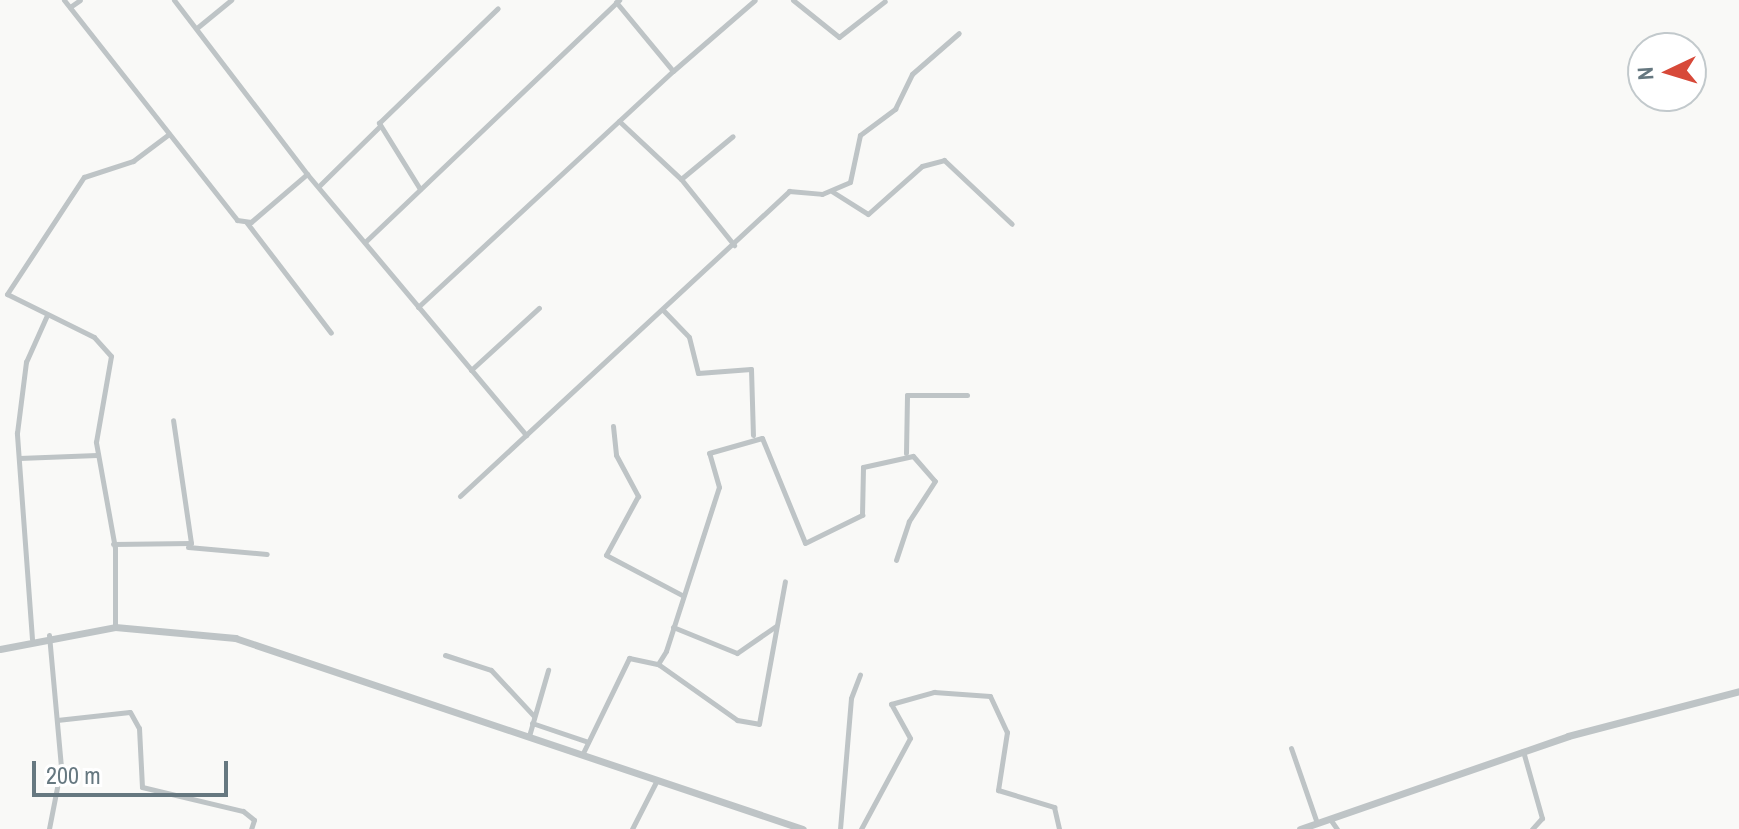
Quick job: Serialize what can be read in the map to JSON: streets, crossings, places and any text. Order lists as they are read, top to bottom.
{
  "scale_bar": "200 m",
  "north": "left"
}
